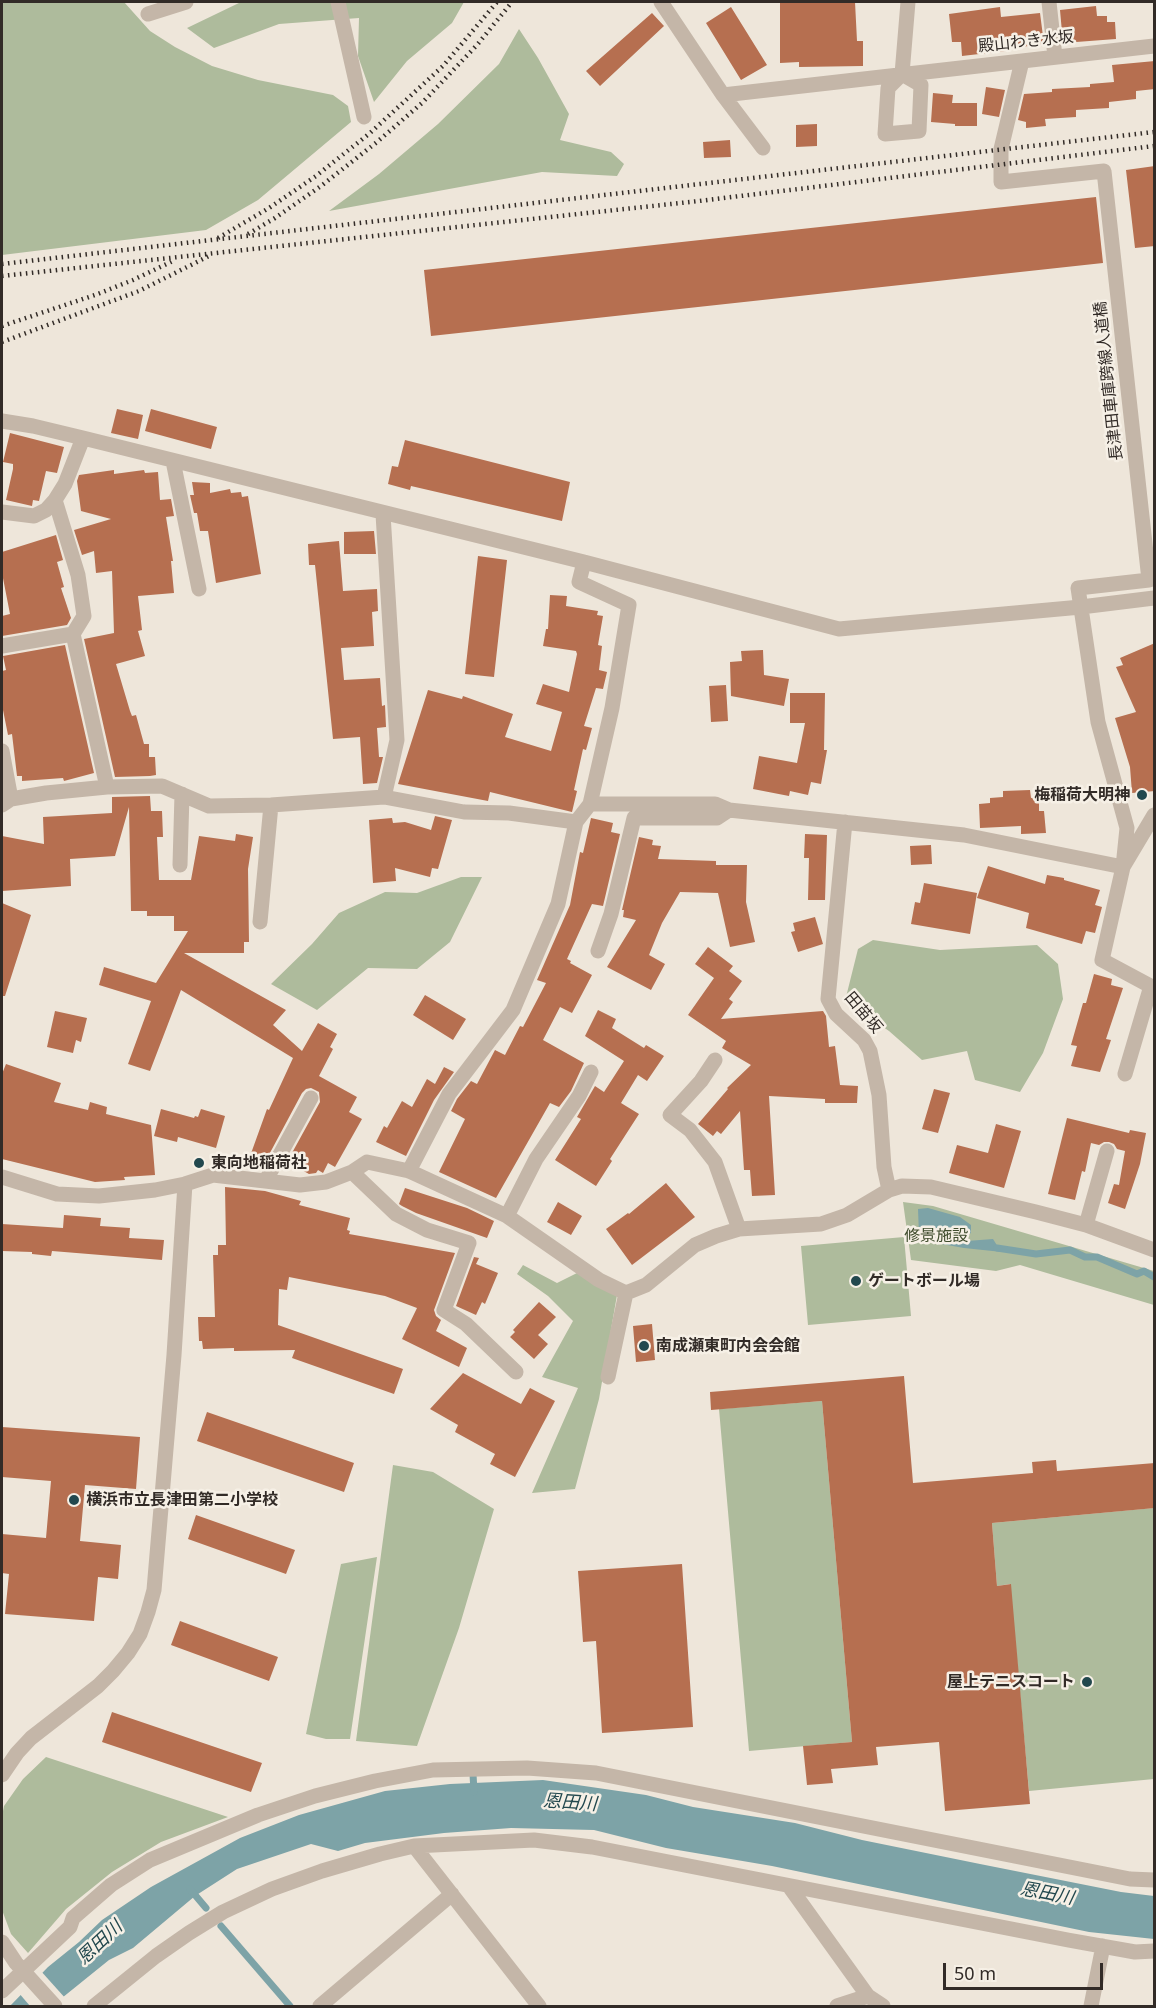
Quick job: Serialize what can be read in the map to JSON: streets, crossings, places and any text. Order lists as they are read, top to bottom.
{
  "streets": {
    "street": ["殿山わき水坂", "長津田車庫跨線人道橋", "田苗坂"]
  },
  "crossings": [
    ["殿山わき水坂", "長津田車庫跨線人道橋"]
  ],
  "water": ["恩田川"],
  "parks": ["修景施設"],
  "places": [
    "梅稲荷大明神",
    "東向地稲荷社",
    "ゲートボール場",
    "南成瀬東町内会会館",
    "横浜市立長津田第二小学校",
    "屋上テニスコート"
  ],
  "scale_bar": "50 m"
}
